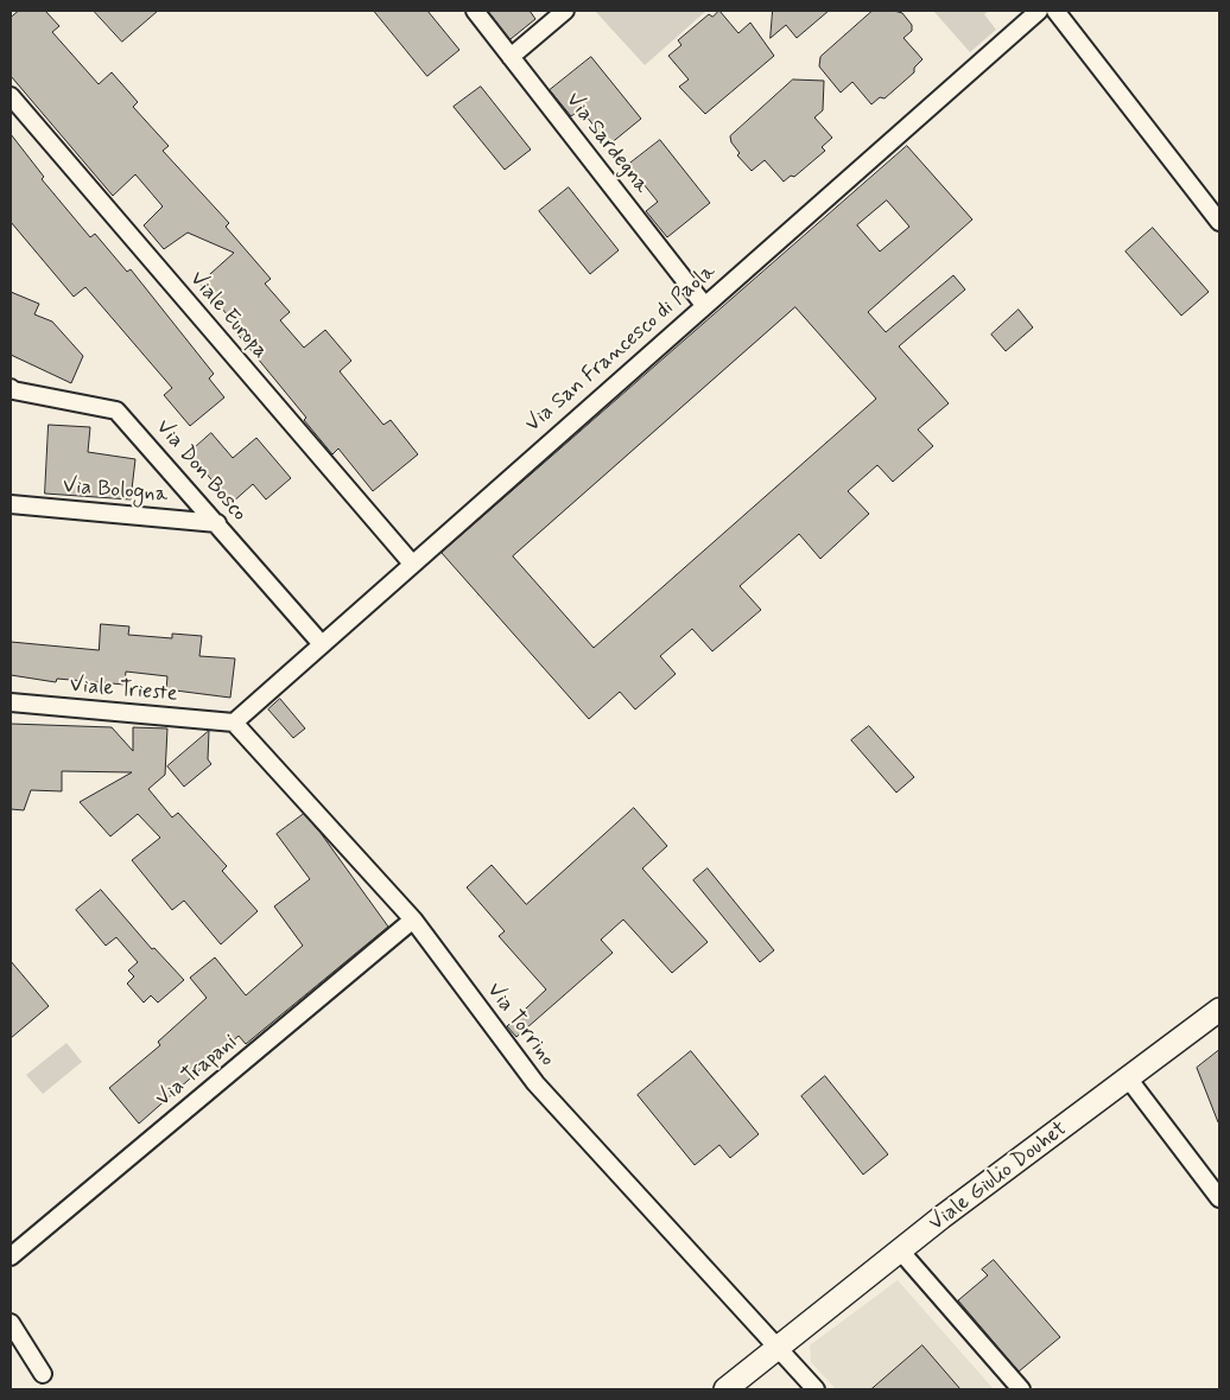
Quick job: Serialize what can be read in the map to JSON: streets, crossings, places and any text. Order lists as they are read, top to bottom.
{
  "streets": {
    "main road": ["Viale Giulio Douhet"],
    "street": [
      "Via Sardegna",
      "Viale Europa",
      "Via San Francesco di Paola",
      "Via Don Bosco",
      "Via Bologna",
      "Viale Trieste",
      "Via Torrino",
      "Via Trapani"
    ]
  },
  "crossings": [
    ["Via Sardegna", "Via San Francesco di Paola"],
    ["Viale Europa", "Via San Francesco di Paola"],
    ["Via San Francesco di Paola", "Via Don Bosco"],
    ["Via San Francesco di Paola", "Viale Trieste"],
    ["Via San Francesco di Paola", "Via Torrino"],
    ["Via Don Bosco", "Via Bologna"],
    ["Viale Trieste", "Via Torrino"],
    ["Via Torrino", "Via Trapani"],
    ["Via Torrino", "Viale Giulio Douhet"]
  ]
}
